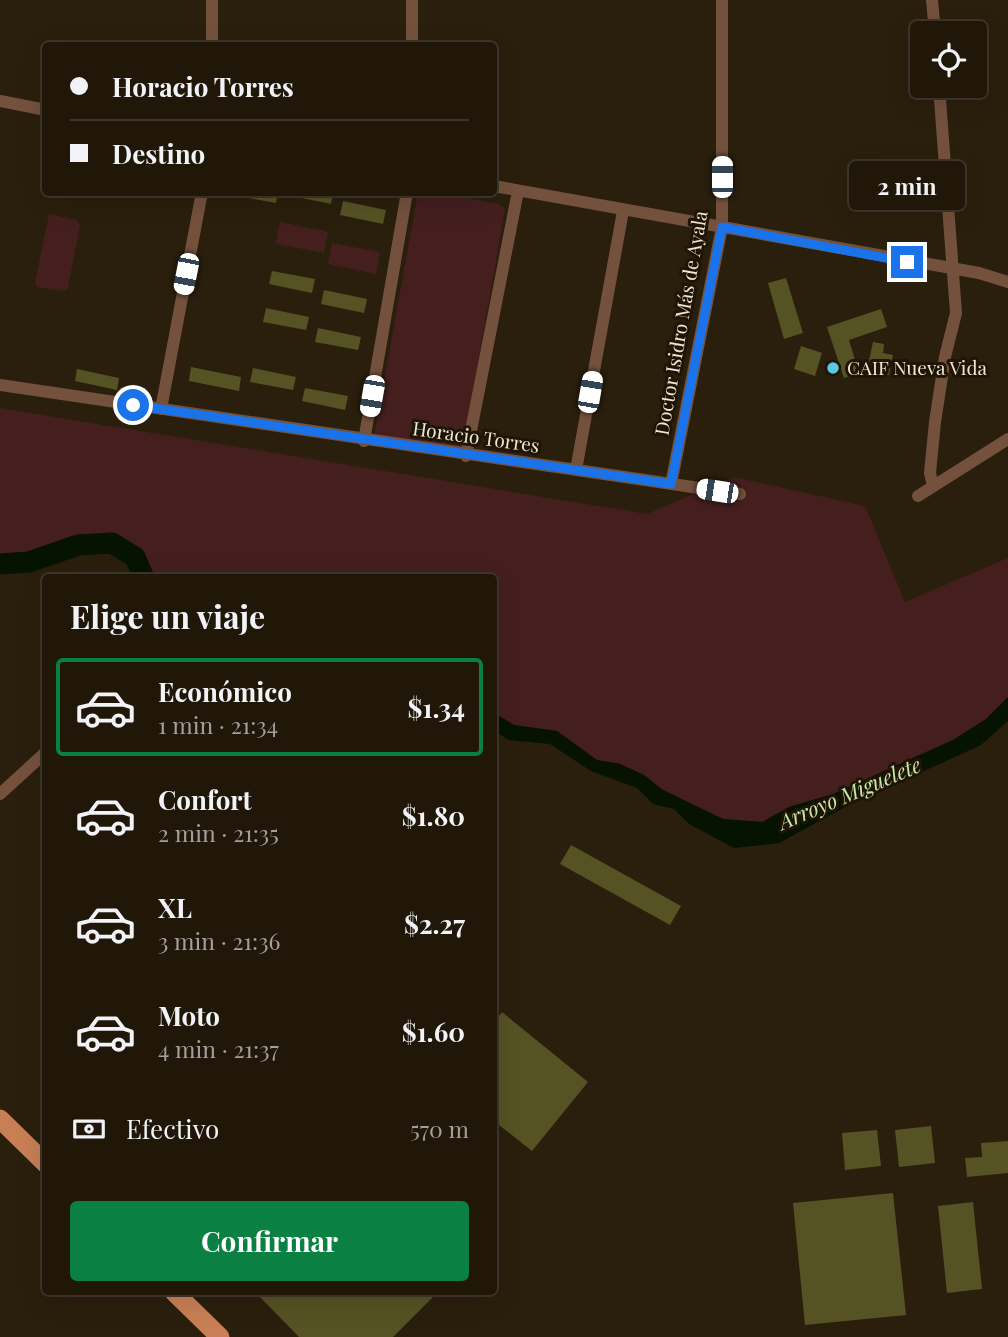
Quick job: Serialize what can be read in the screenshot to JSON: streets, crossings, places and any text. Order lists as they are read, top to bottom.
{
  "streets": {
    "street": ["Doctor Isidro Más de Ayala", "Horacio Torres"]
  },
  "crossings": [
    ["Doctor Isidro Más de Ayala", "Horacio Torres"]
  ],
  "water": ["Arroyo Miguelete"],
  "places": ["CAIF Nueva Vida"],
  "page": {
    "banner": ["Horacio Torres", "Destino"],
    "bubble": "2 min",
    "heading": "Elige un viaje",
    "list": [
      {
        "name": "Económico",
        "note": "1 min · 21:34",
        "value": "$1.34"
      },
      {
        "name": "Confort",
        "note": "2 min · 21:35",
        "value": "$1.80"
      },
      {
        "name": "XL",
        "note": "3 min · 21:36",
        "value": "$2.27"
      },
      {
        "name": "Moto",
        "note": "4 min · 21:37",
        "value": "$1.60"
      }
    ],
    "pay": ["Efectivo", "570 m"],
    "buttons": "Confirmar"
  }
}
